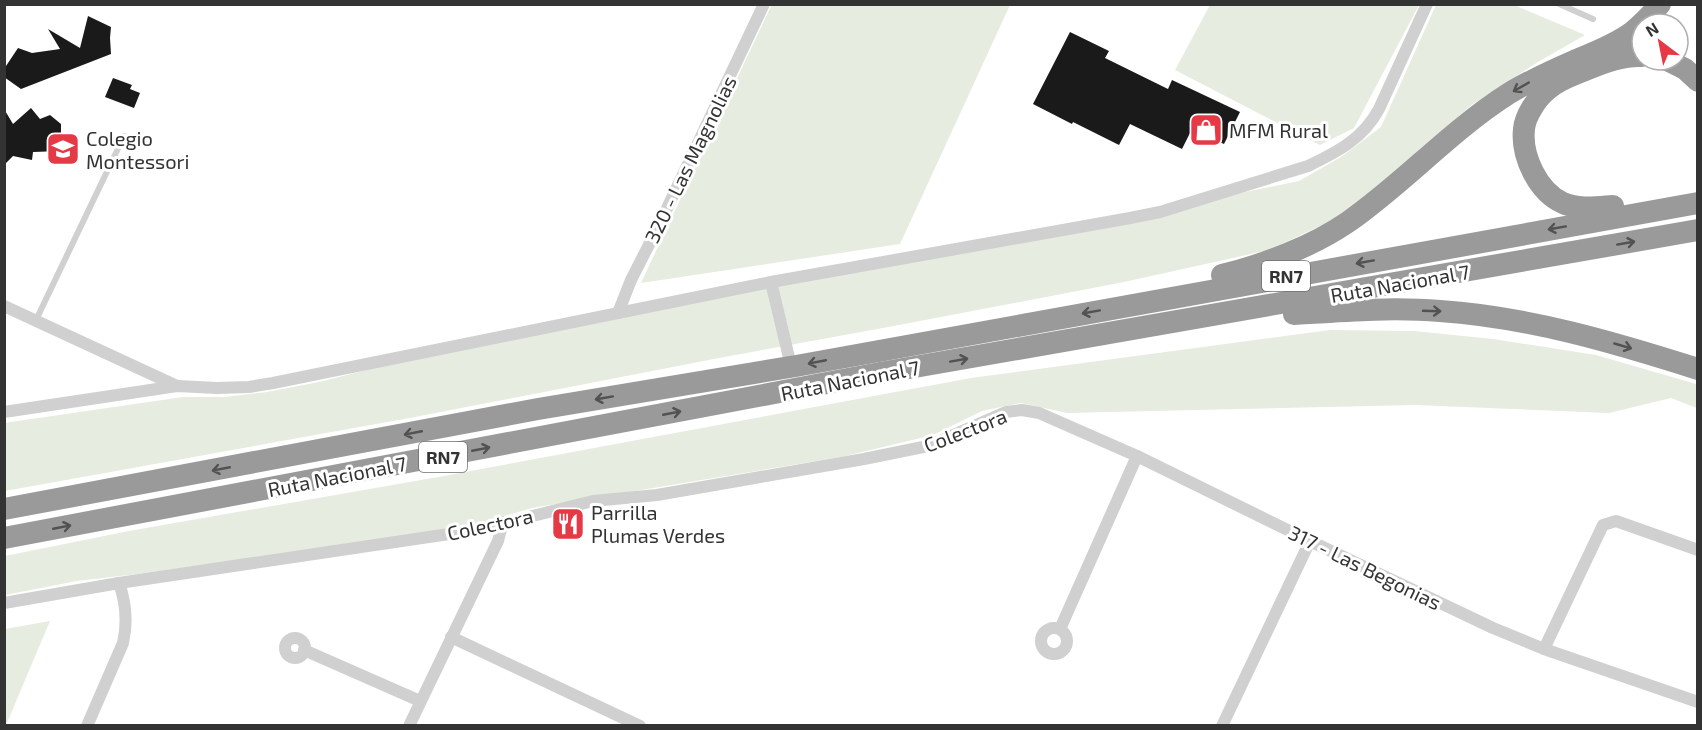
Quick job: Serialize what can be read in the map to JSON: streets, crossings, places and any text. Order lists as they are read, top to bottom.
{
  "streets": {
    "highway": ["RN7", "Ruta Nacional 7"],
    "street": ["320 - Las Magnolias", "Colectora", "317 - Las Begonias"]
  },
  "crossings": [
    ["Colectora", "317 - Las Begonias"]
  ],
  "places": {
    "shop": ["MFM Rural"],
    "school or university": ["Colegio Montessori"],
    "restaurant": ["Parrilla Plumas Verdes"]
  },
  "north": "top left"
}
